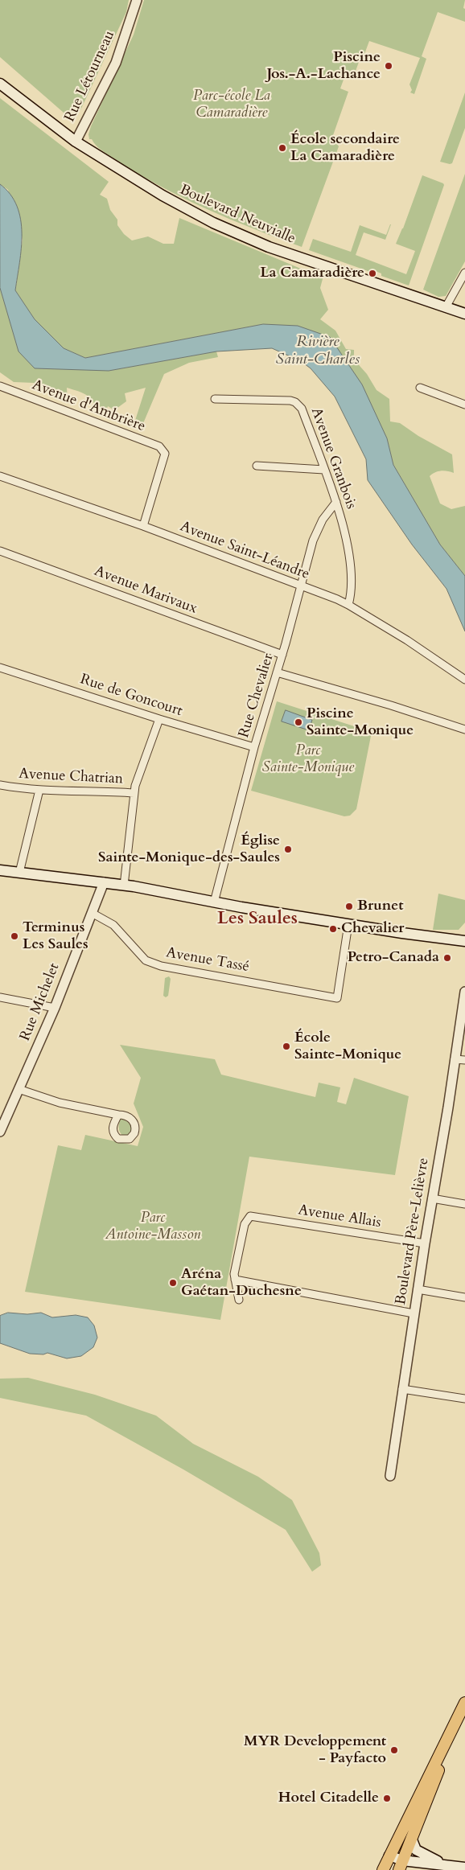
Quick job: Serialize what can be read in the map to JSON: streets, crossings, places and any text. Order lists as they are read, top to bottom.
{
  "streets": {
    "main road": ["Boulevard Neuvialle"],
    "street": [
      "Rue Létourneau",
      "Avenue d'Ambrière",
      "Avenue Granbois",
      "Avenue Saint-Léandre",
      "Avenue Marivaux",
      "Rue de Goncourt",
      "Rue Chevalier",
      "Avenue Chatrian",
      "Avenue Tassé",
      "Rue Michelet",
      "Avenue Allais",
      "Boulevard Père-Lelièvre"
    ]
  },
  "crossings": [
    ["Rue Létourneau", "Boulevard Neuvialle"],
    ["Avenue d'Ambrière", "Avenue Saint-Léandre"],
    ["Avenue Granbois", "Avenue Saint-Léandre"],
    ["Avenue Granbois", "Rue Chevalier"],
    ["Avenue Saint-Léandre", "Rue Chevalier"],
    ["Avenue Marivaux", "Rue Chevalier"],
    ["Rue de Goncourt", "Rue Chevalier"],
    ["Rue de Goncourt", "Avenue Chatrian"],
    ["Avenue Tassé", "Rue Michelet"],
    ["Avenue Allais", "Boulevard Père-Lelièvre"]
  ],
  "districts": ["Les Saules"],
  "water": ["Rivière Saint-Charles"],
  "parks": ["Parc-école La Camaradière", "Parc Sainte-Monique", "Parc Antoine-Masson"],
  "places": [
    "Piscine Jos.-A.-Lachance",
    "École secondaire La Camaradière",
    "La Camaradière",
    "Piscine Sainte-Monique",
    "Église Sainte-Monique-des-Saules",
    "Brunet",
    "Chevalier",
    "Terminus Les Saules",
    "Petro-Canada",
    "École Sainte-Monique",
    "Aréna Gaétan-Duchesne",
    "MYR Developpement - Payfacto",
    "Hotel Citadelle"
  ]
}
